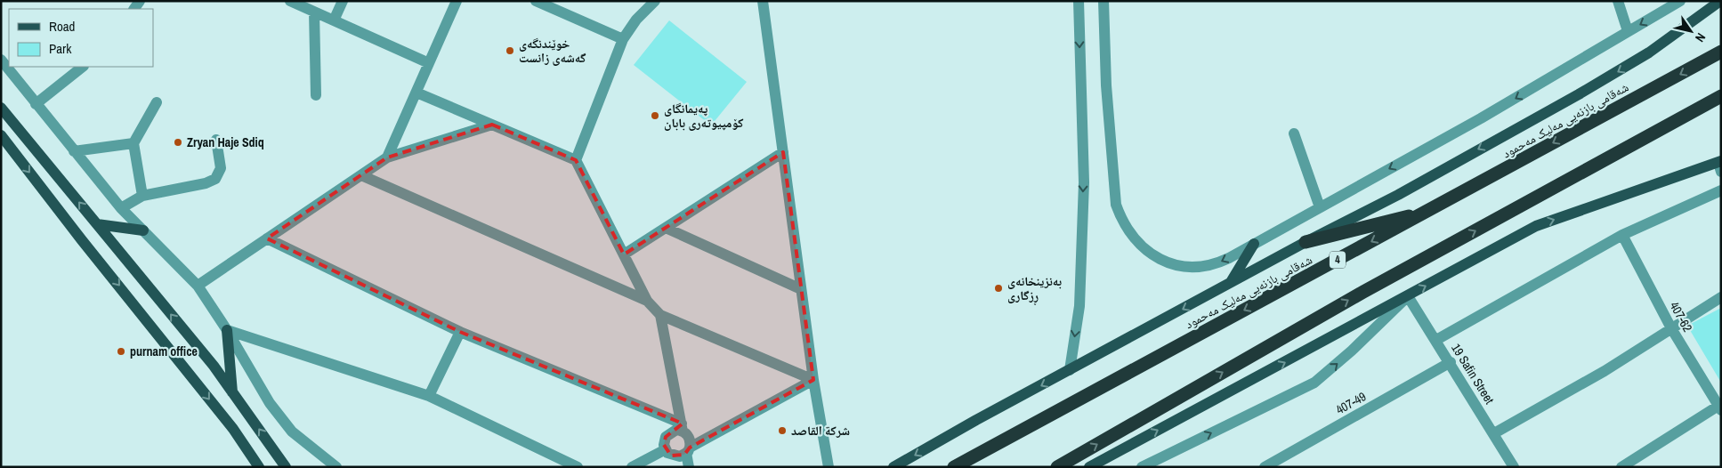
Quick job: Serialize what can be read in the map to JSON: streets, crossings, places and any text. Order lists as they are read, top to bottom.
{
  "streets": {
    "highway": ["شەقامی بازنەیی مەلیک مەحمود", "4"],
    "street": ["407-62", "19 Safin Street", "407-49"]
  },
  "crossings": [
    ["19 Safin Street", "407-49"]
  ],
  "places": [
    "خوێندنگەی گەشەی زانست",
    "پەیمانگای کۆمپیوتەری بابان",
    "Zryan Haje Sdiq",
    "بەنزینخانەی ڕزگاری",
    "purnam office",
    "شركة القاصد"
  ],
  "legend": ["Road", "Park"],
  "north": "bottom right"
}
